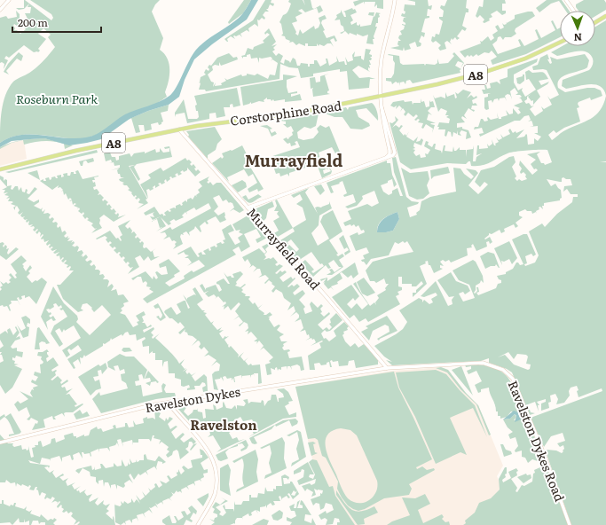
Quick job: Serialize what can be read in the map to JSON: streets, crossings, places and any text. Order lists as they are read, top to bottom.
{
  "streets": {
    "main road": ["A8", "Corstorphine Road"],
    "street": ["Murrayfield Road", "Ravelston Dykes", "Ravelston Dykes Road"]
  },
  "crossings": [
    ["Corstorphine Road", "Murrayfield Road"],
    ["Murrayfield Road", "Ravelston Dykes"],
    ["Murrayfield Road", "Ravelston Dykes Road"],
    ["Ravelston Dykes", "Ravelston Dykes Road"]
  ],
  "districts": ["Murrayfield", "Ravelston"],
  "parks": ["Roseburn Park"],
  "scale_bar": "200 m",
  "north": "bottom"
}
